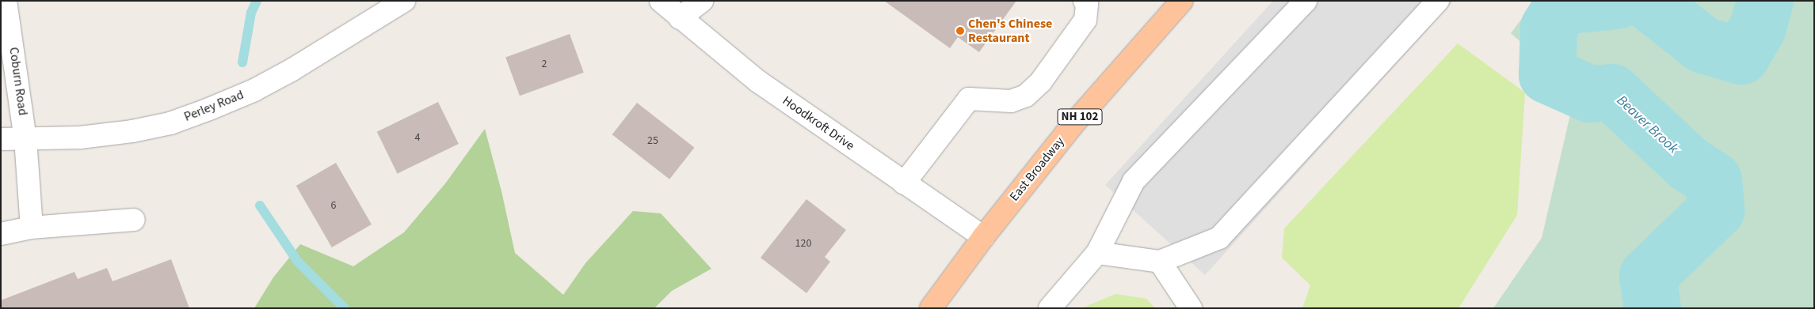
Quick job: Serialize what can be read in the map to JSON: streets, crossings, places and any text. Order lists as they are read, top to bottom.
{
  "streets": {
    "main road": ["NH 102", "East Broadway"],
    "street": ["Coburn Road", "Perley Road", "Hoodkroft Drive"]
  },
  "crossings": [
    ["Coburn Road", "Perley Road"],
    ["Hoodkroft Drive", "East Broadway"]
  ],
  "water": ["Beaver Brook"],
  "places": ["Chen's Chinese Restaurant"],
  "house_numbers": [
    "2",
    "4",
    "25",
    "6",
    "120"
  ]
}
